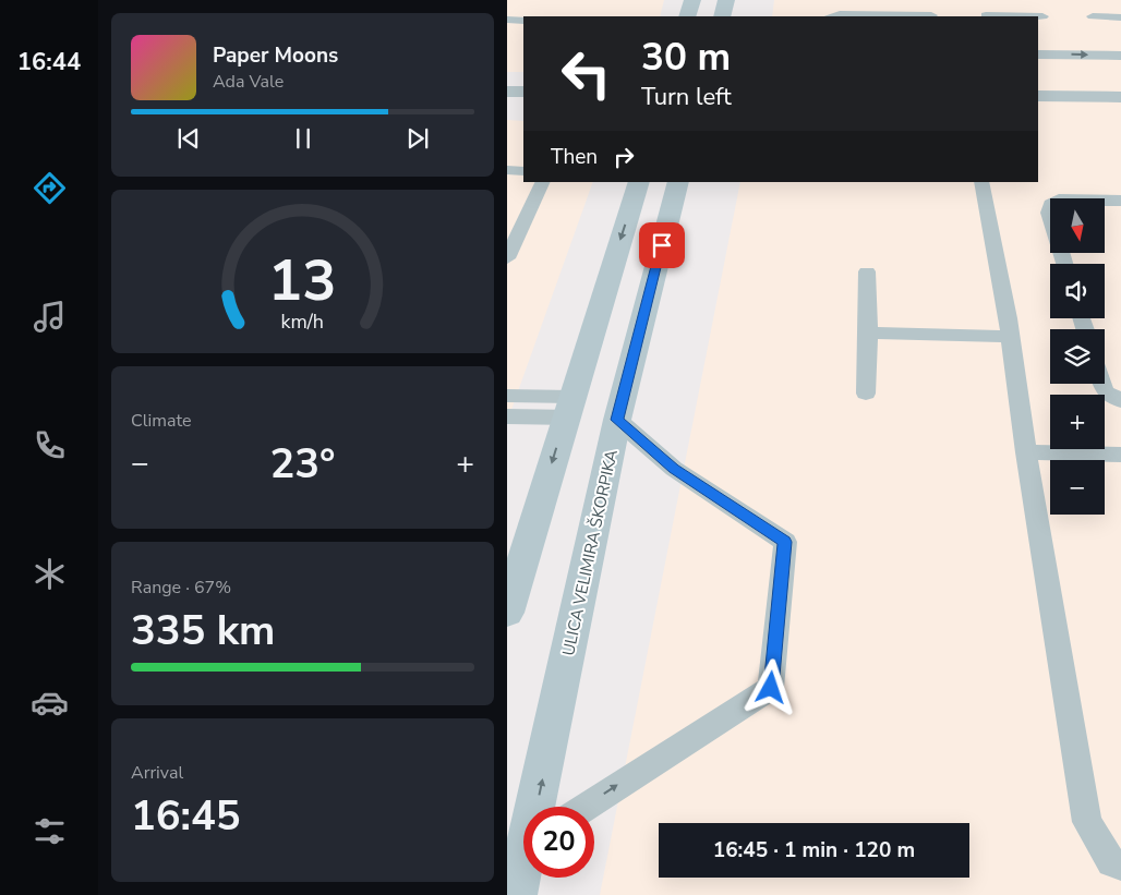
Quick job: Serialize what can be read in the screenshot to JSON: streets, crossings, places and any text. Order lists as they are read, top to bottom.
{
  "streets": {
    "main road": ["ULICA VELIMIRA ŠKORPIKA"]
  },
  "north": "bottom",
  "page": {
    "tabs": "16:44",
    "turn": ["30 m", "Turn left"],
    "song": ["Paper Moons", "Ada Vale"],
    "then": "Then",
    "map_buttons": ["+", "−"],
    "tile": [
      "Climate",
      ["Range · 67%", "335 km"],
      ["Arrival", "16:45"]
    ],
    "heat": ["−", "23°", "+"],
    "limit": "20",
    "trip": "16:45 · 1 min · 120 m",
    "gauge": ["13", "km/h"]
  }
}
